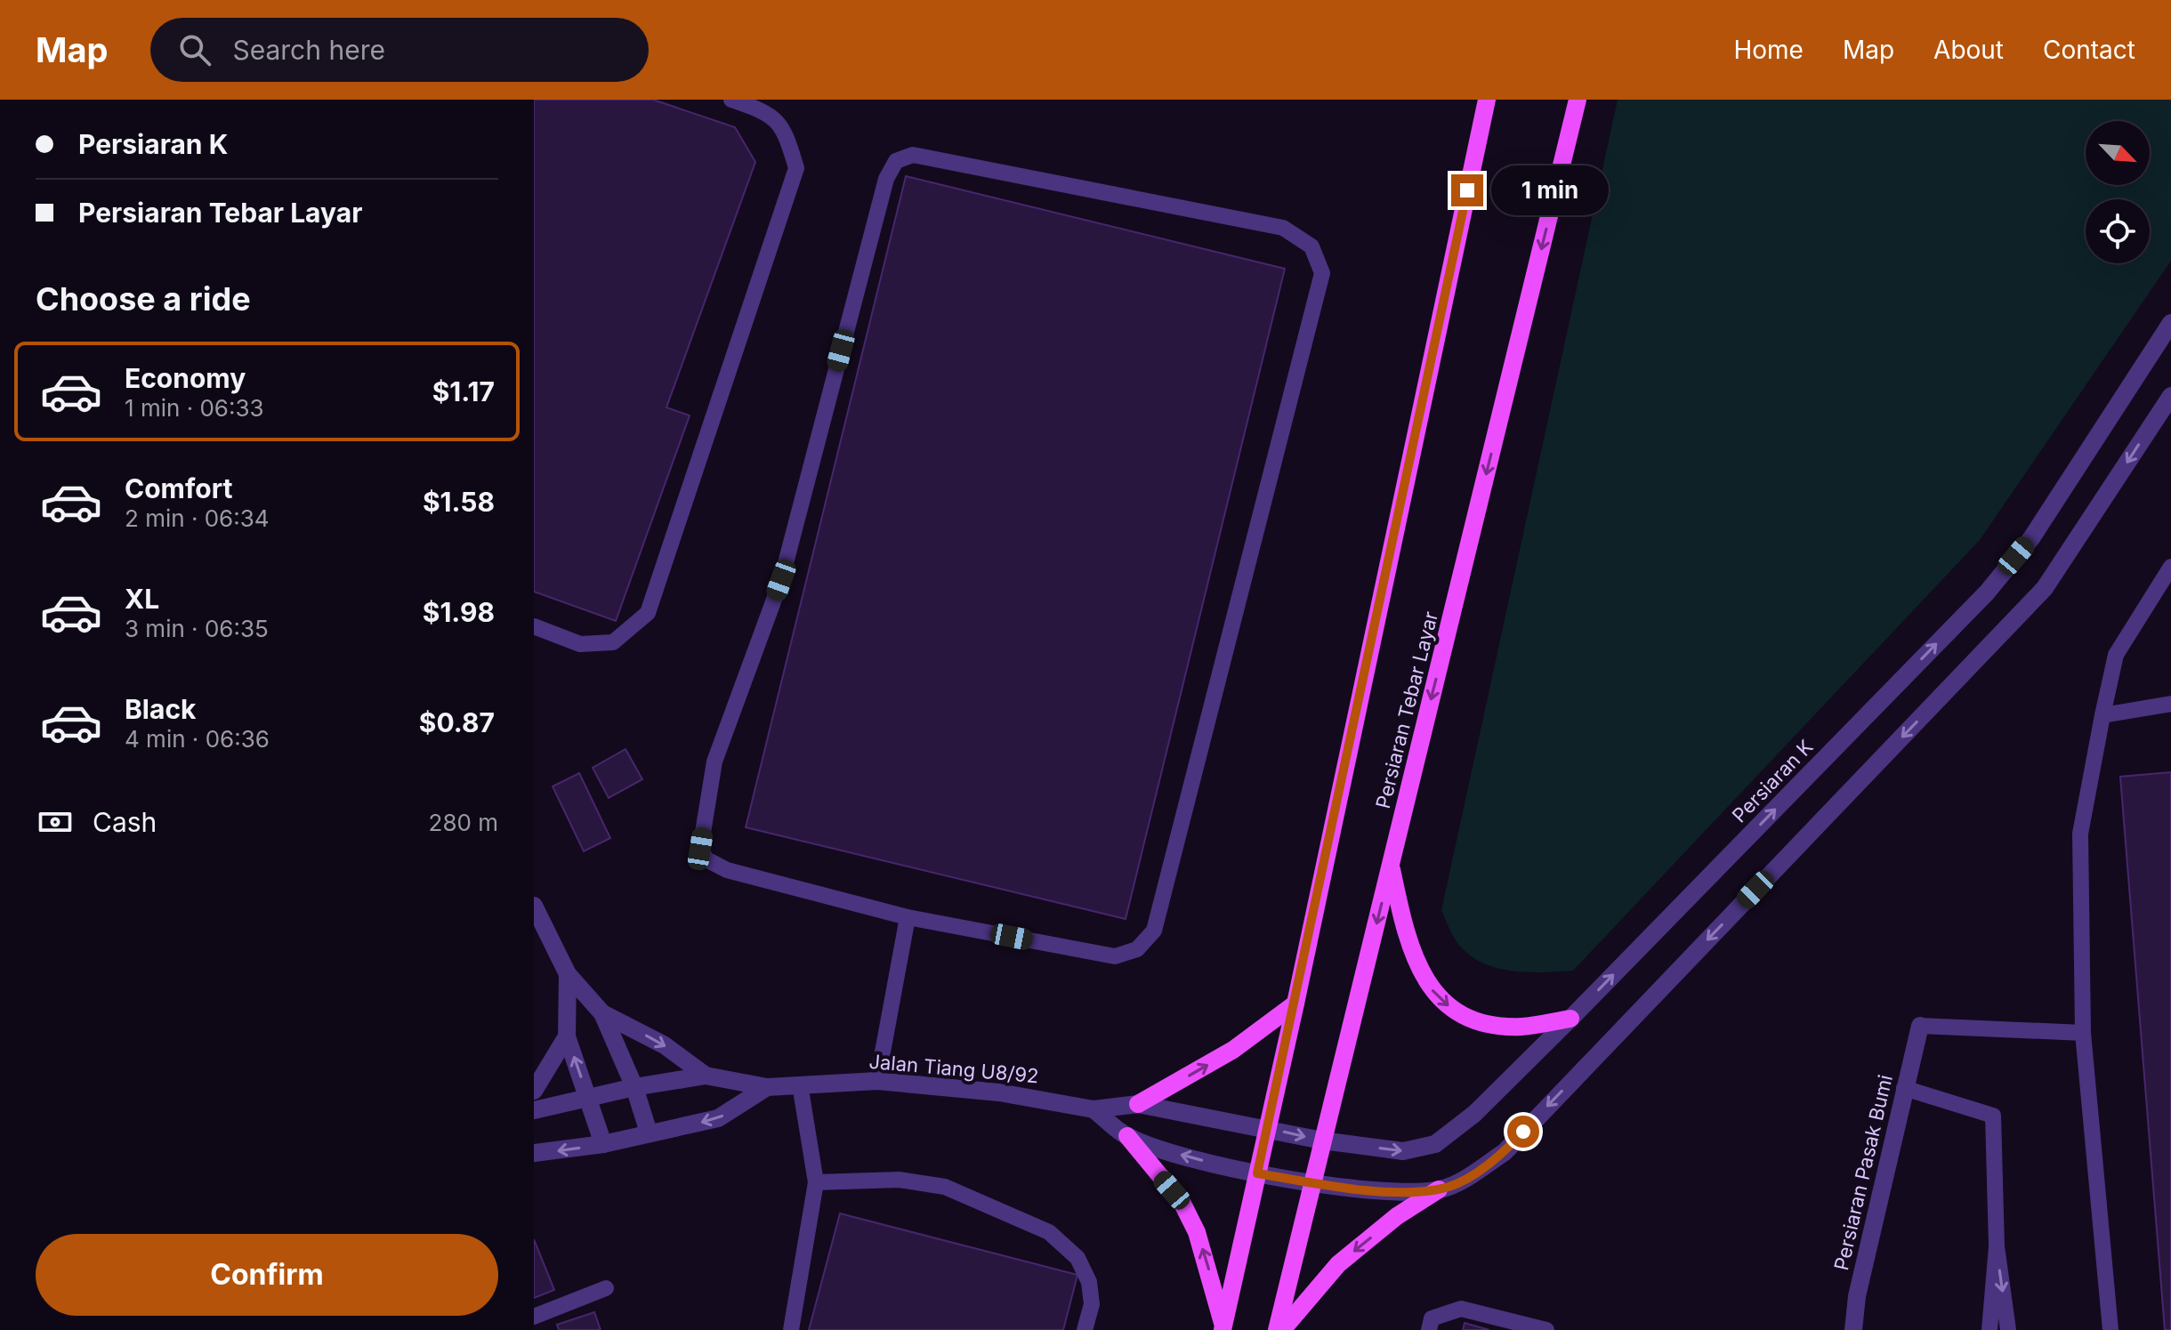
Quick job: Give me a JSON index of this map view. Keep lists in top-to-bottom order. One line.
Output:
{"streets":{"main road":["Persiaran Tebar Layar"],"street":["Persiaran K","Jalan Tiang U8/92","Persiaran Pasak Bumi"]},"crossings":[["Persiaran Tebar Layar","Persiaran K"],["Persiaran K","Jalan Tiang U8/92"]],"north":"bottom right","page":{"header":"Map","search":"Search here","nav":["Home","Map","About","Contact"],"banner":["Persiaran K","Persiaran Tebar Layar"],"bubble":"1 min","heading":"Choose a ride","list":[{"name":"Economy","note":"1 min · 06:33","value":"$1.17"},{"name":"Comfort","note":"2 min · 06:34","value":"$1.58"},{"name":"XL","note":"3 min · 06:35","value":"$1.98"},{"name":"Black","note":"4 min · 06:36","value":"$0.87"}],"pay":["Cash","280 m"],"buttons":"Confirm"}}
